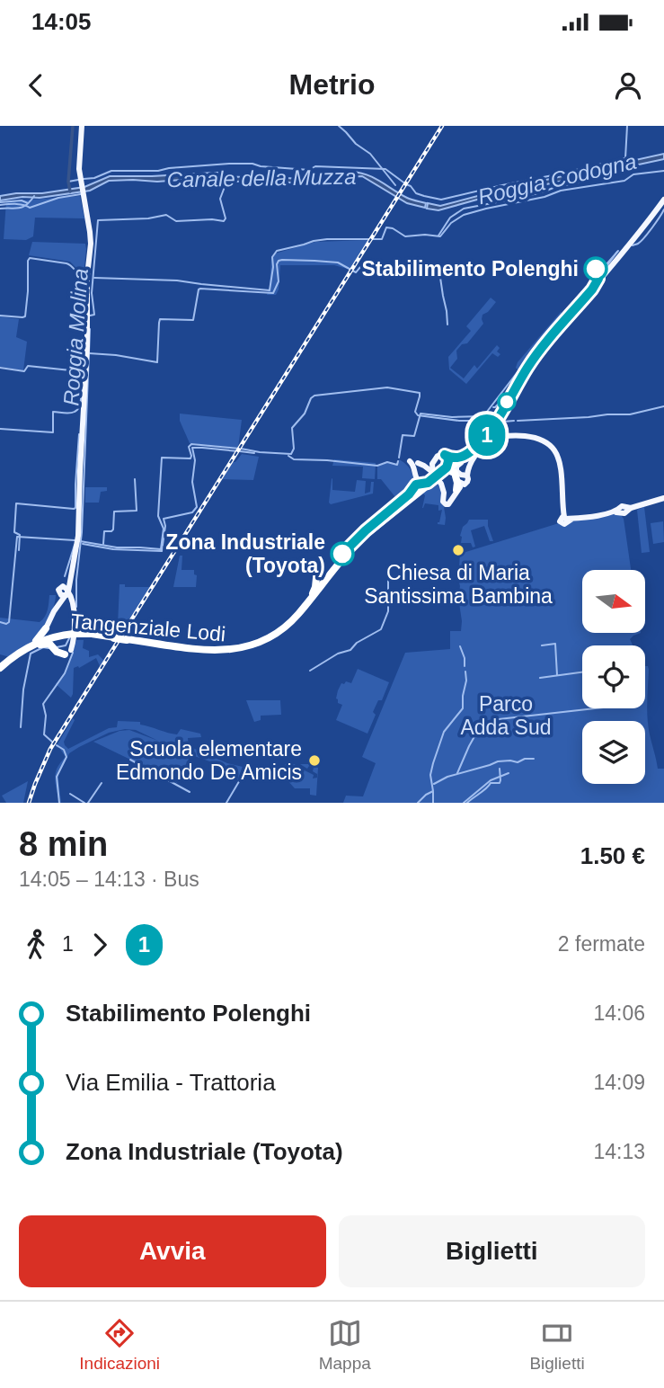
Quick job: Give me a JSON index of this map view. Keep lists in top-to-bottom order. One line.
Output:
{"streets":{"highway":["Tangenziale Lodi"]},"water":["Canale della Muzza","Roggia Codogna","Roggia Molina"],"parks":["Parco Adda Sud"],"places":["Stabilimento Polenghi","Chiesa di Maria Santissima Bambina","Zona Industriale (Toyota)","Scuola elementare Edmondo De Amicis"],"lines":["bus line 1"],"north":"right","page":{"status":"14:05","header":"Metrio","on_map":"1","heading":["8 min","14:05 – 14:13 · Bus","1.50 €"],"legs":["1","1","2 fermate"],"list":[{"name":"Stabilimento Polenghi","value":"14:06"},{"name":"Via Emilia - Trattoria","value":"14:09"},{"name":"Zona Industriale (Toyota)","value":"14:13"}],"buttons":["Avvia","Biglietti"],"tabs":["Indicazioni","Mappa","Biglietti"]}}
